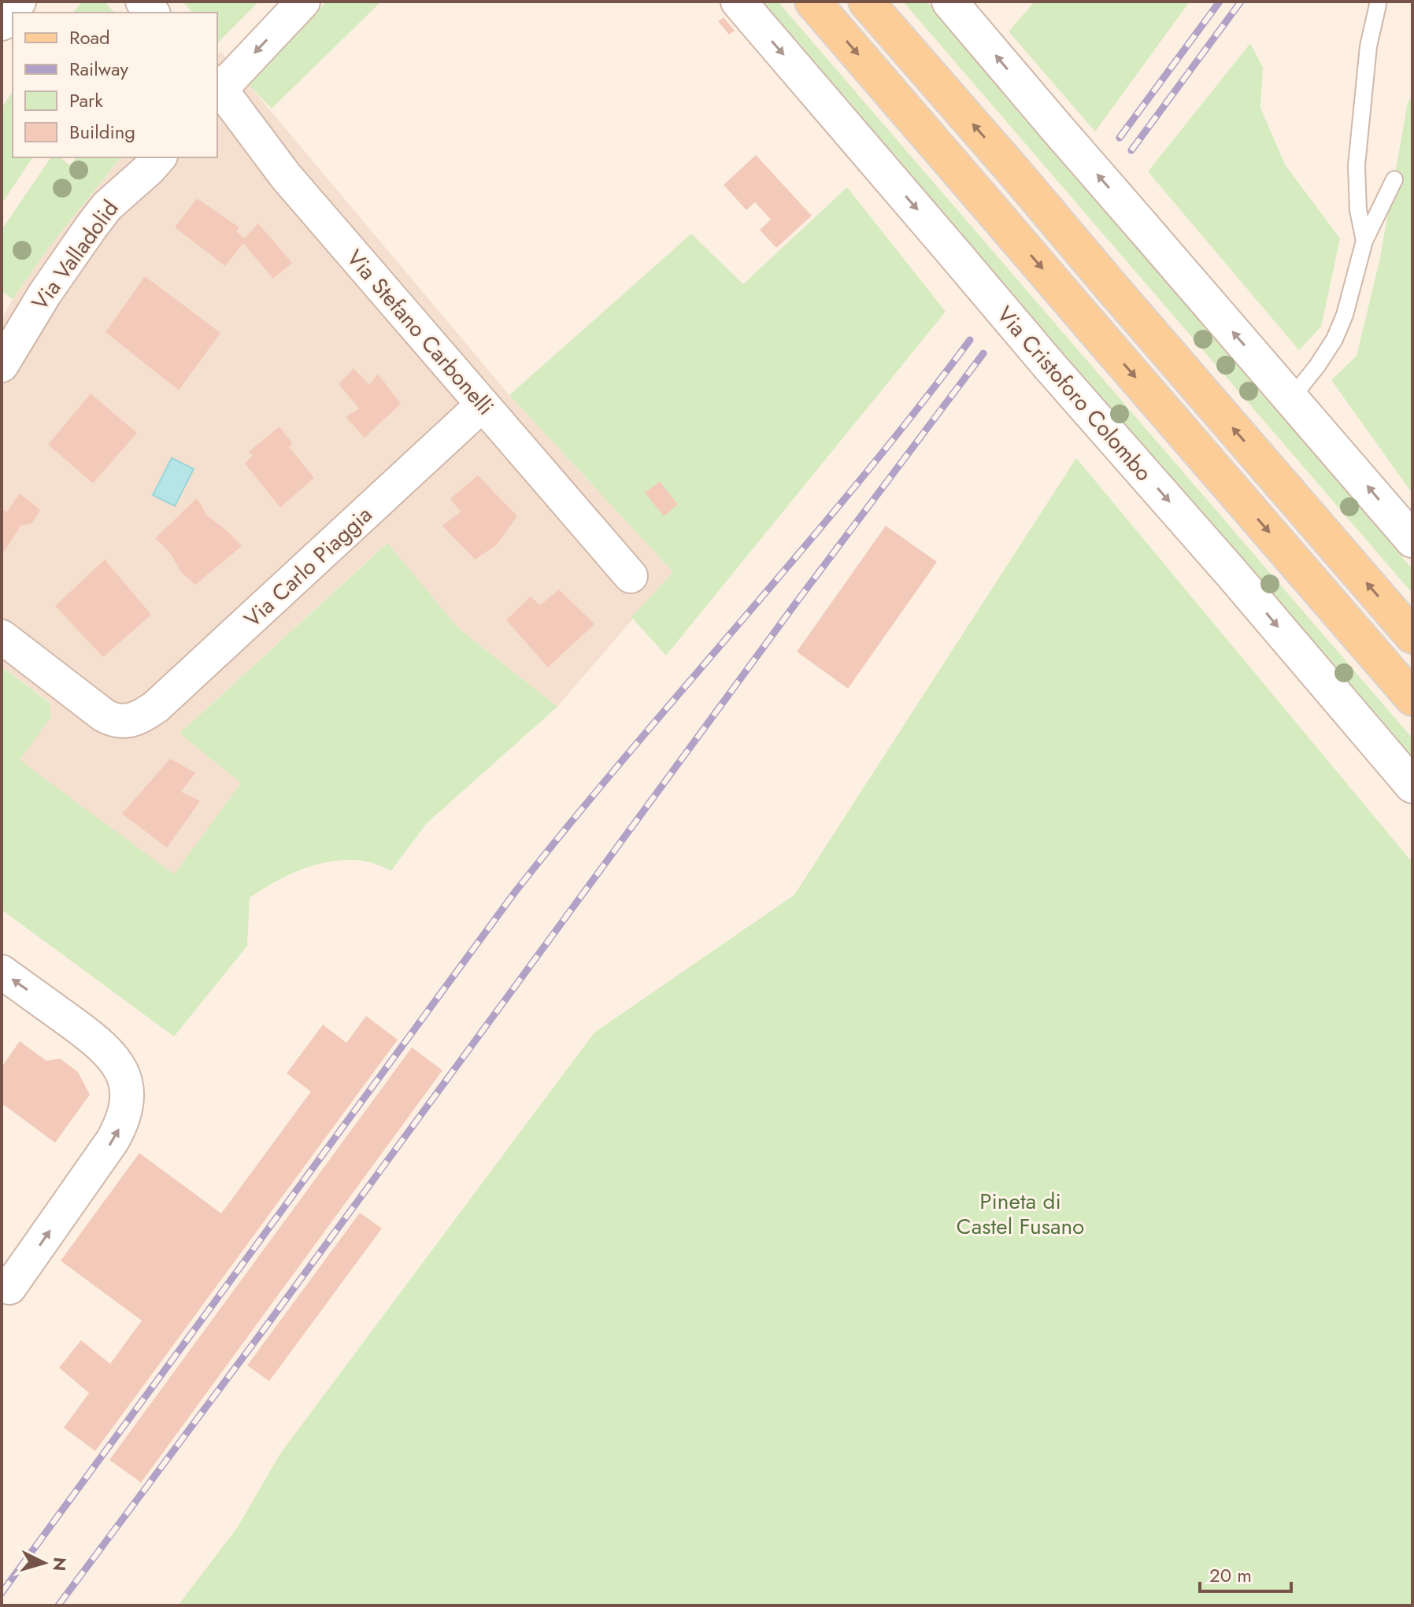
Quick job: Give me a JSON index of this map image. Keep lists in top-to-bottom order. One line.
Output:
{"streets":{"street":["Via Valladolid","Via Stefano Carbonelli","Via Cristoforo Colombo","Via Carlo Piaggia"]},"crossings":[["Via Stefano Carbonelli","Via Carlo Piaggia"]],"parks":["Pineta di Castel Fusano"],"legend":["Road","Railway","Park","Building"],"scale_bar":"20 m","north":"right"}
